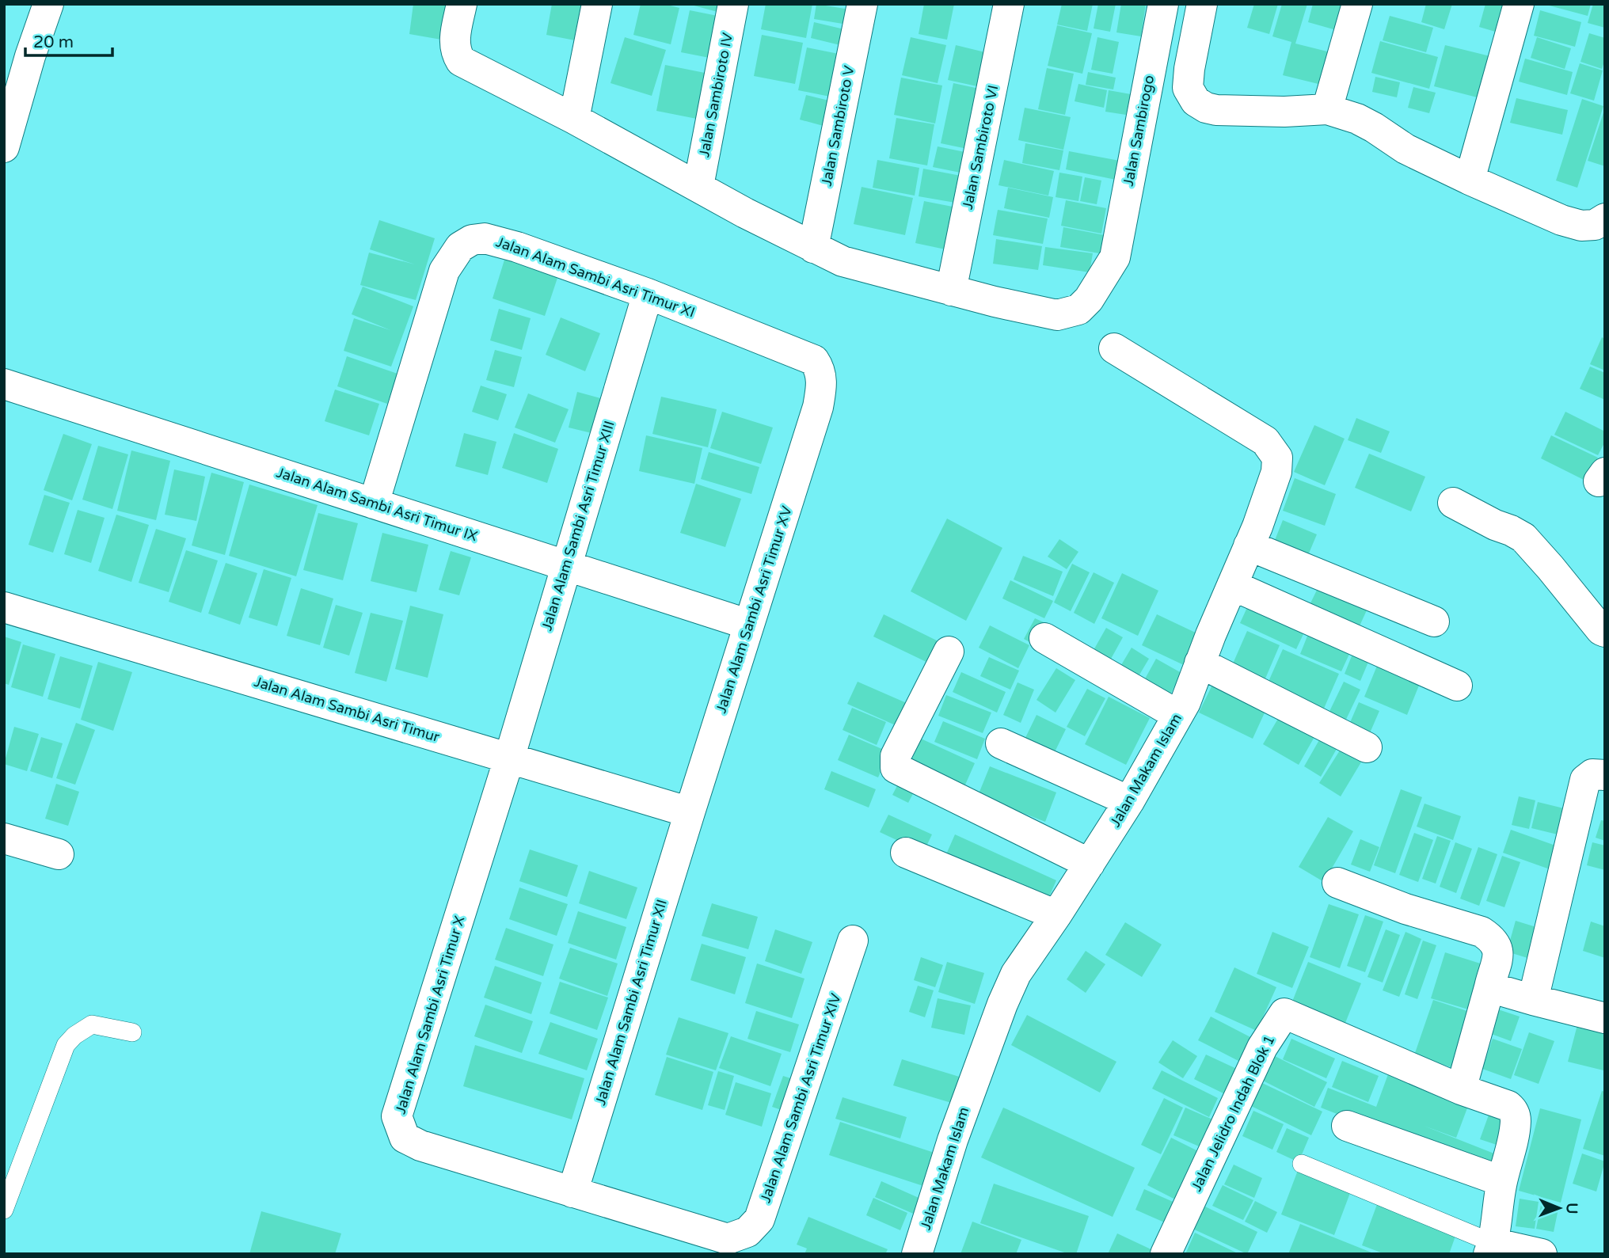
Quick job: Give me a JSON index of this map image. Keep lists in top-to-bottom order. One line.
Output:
{"streets":{"street":["Jalan Sambiroto IV","Jalan Sambiroto V","Jalan Sambirogo","Jalan Sambiroto VI","Jalan Alam Sambi Asri Timur XI","Jalan Alam Sambi Asri Timur IX","Jalan Alam Sambi Asri Timur XIII","Jalan Alam Sambi Asri Timur XV","Jalan Alam Sambi Asri Timur","Jalan Makam Islam","Jalan Alam Sambi Asri Timur XII","Jalan Alam Sambi Asri Timur X","Jalan Alam Sambi Asri Timur XIV","Jalan Jelidro Indah Blok 1"]},"crossings":[["Jalan Sambirogo","Jalan Sambiroto VI"],["Jalan Alam Sambi Asri Timur XI","Jalan Alam Sambi Asri Timur IX"],["Jalan Alam Sambi Asri Timur XI","Jalan Alam Sambi Asri Timur XIII"],["Jalan Alam Sambi Asri Timur XI","Jalan Alam Sambi Asri Timur XV"],["Jalan Alam Sambi Asri Timur IX","Jalan Alam Sambi Asri Timur XIII"],["Jalan Alam Sambi Asri Timur IX","Jalan Alam Sambi Asri Timur XV"],["Jalan Alam Sambi Asri Timur XIII","Jalan Alam Sambi Asri Timur"],["Jalan Alam Sambi Asri Timur XIII","Jalan Alam Sambi Asri Timur X"],["Jalan Alam Sambi Asri Timur XV","Jalan Alam Sambi Asri Timur"],["Jalan Alam Sambi Asri Timur XV","Jalan Alam Sambi Asri Timur XII"],["Jalan Alam Sambi Asri Timur","Jalan Alam Sambi Asri Timur XII"],["Jalan Alam Sambi Asri Timur","Jalan Alam Sambi Asri Timur X"],["Jalan Alam Sambi Asri Timur XII","Jalan Alam Sambi Asri Timur X"],["Jalan Alam Sambi Asri Timur X","Jalan Alam Sambi Asri Timur XIV"]],"scale_bar":"20 m","north":"right"}
